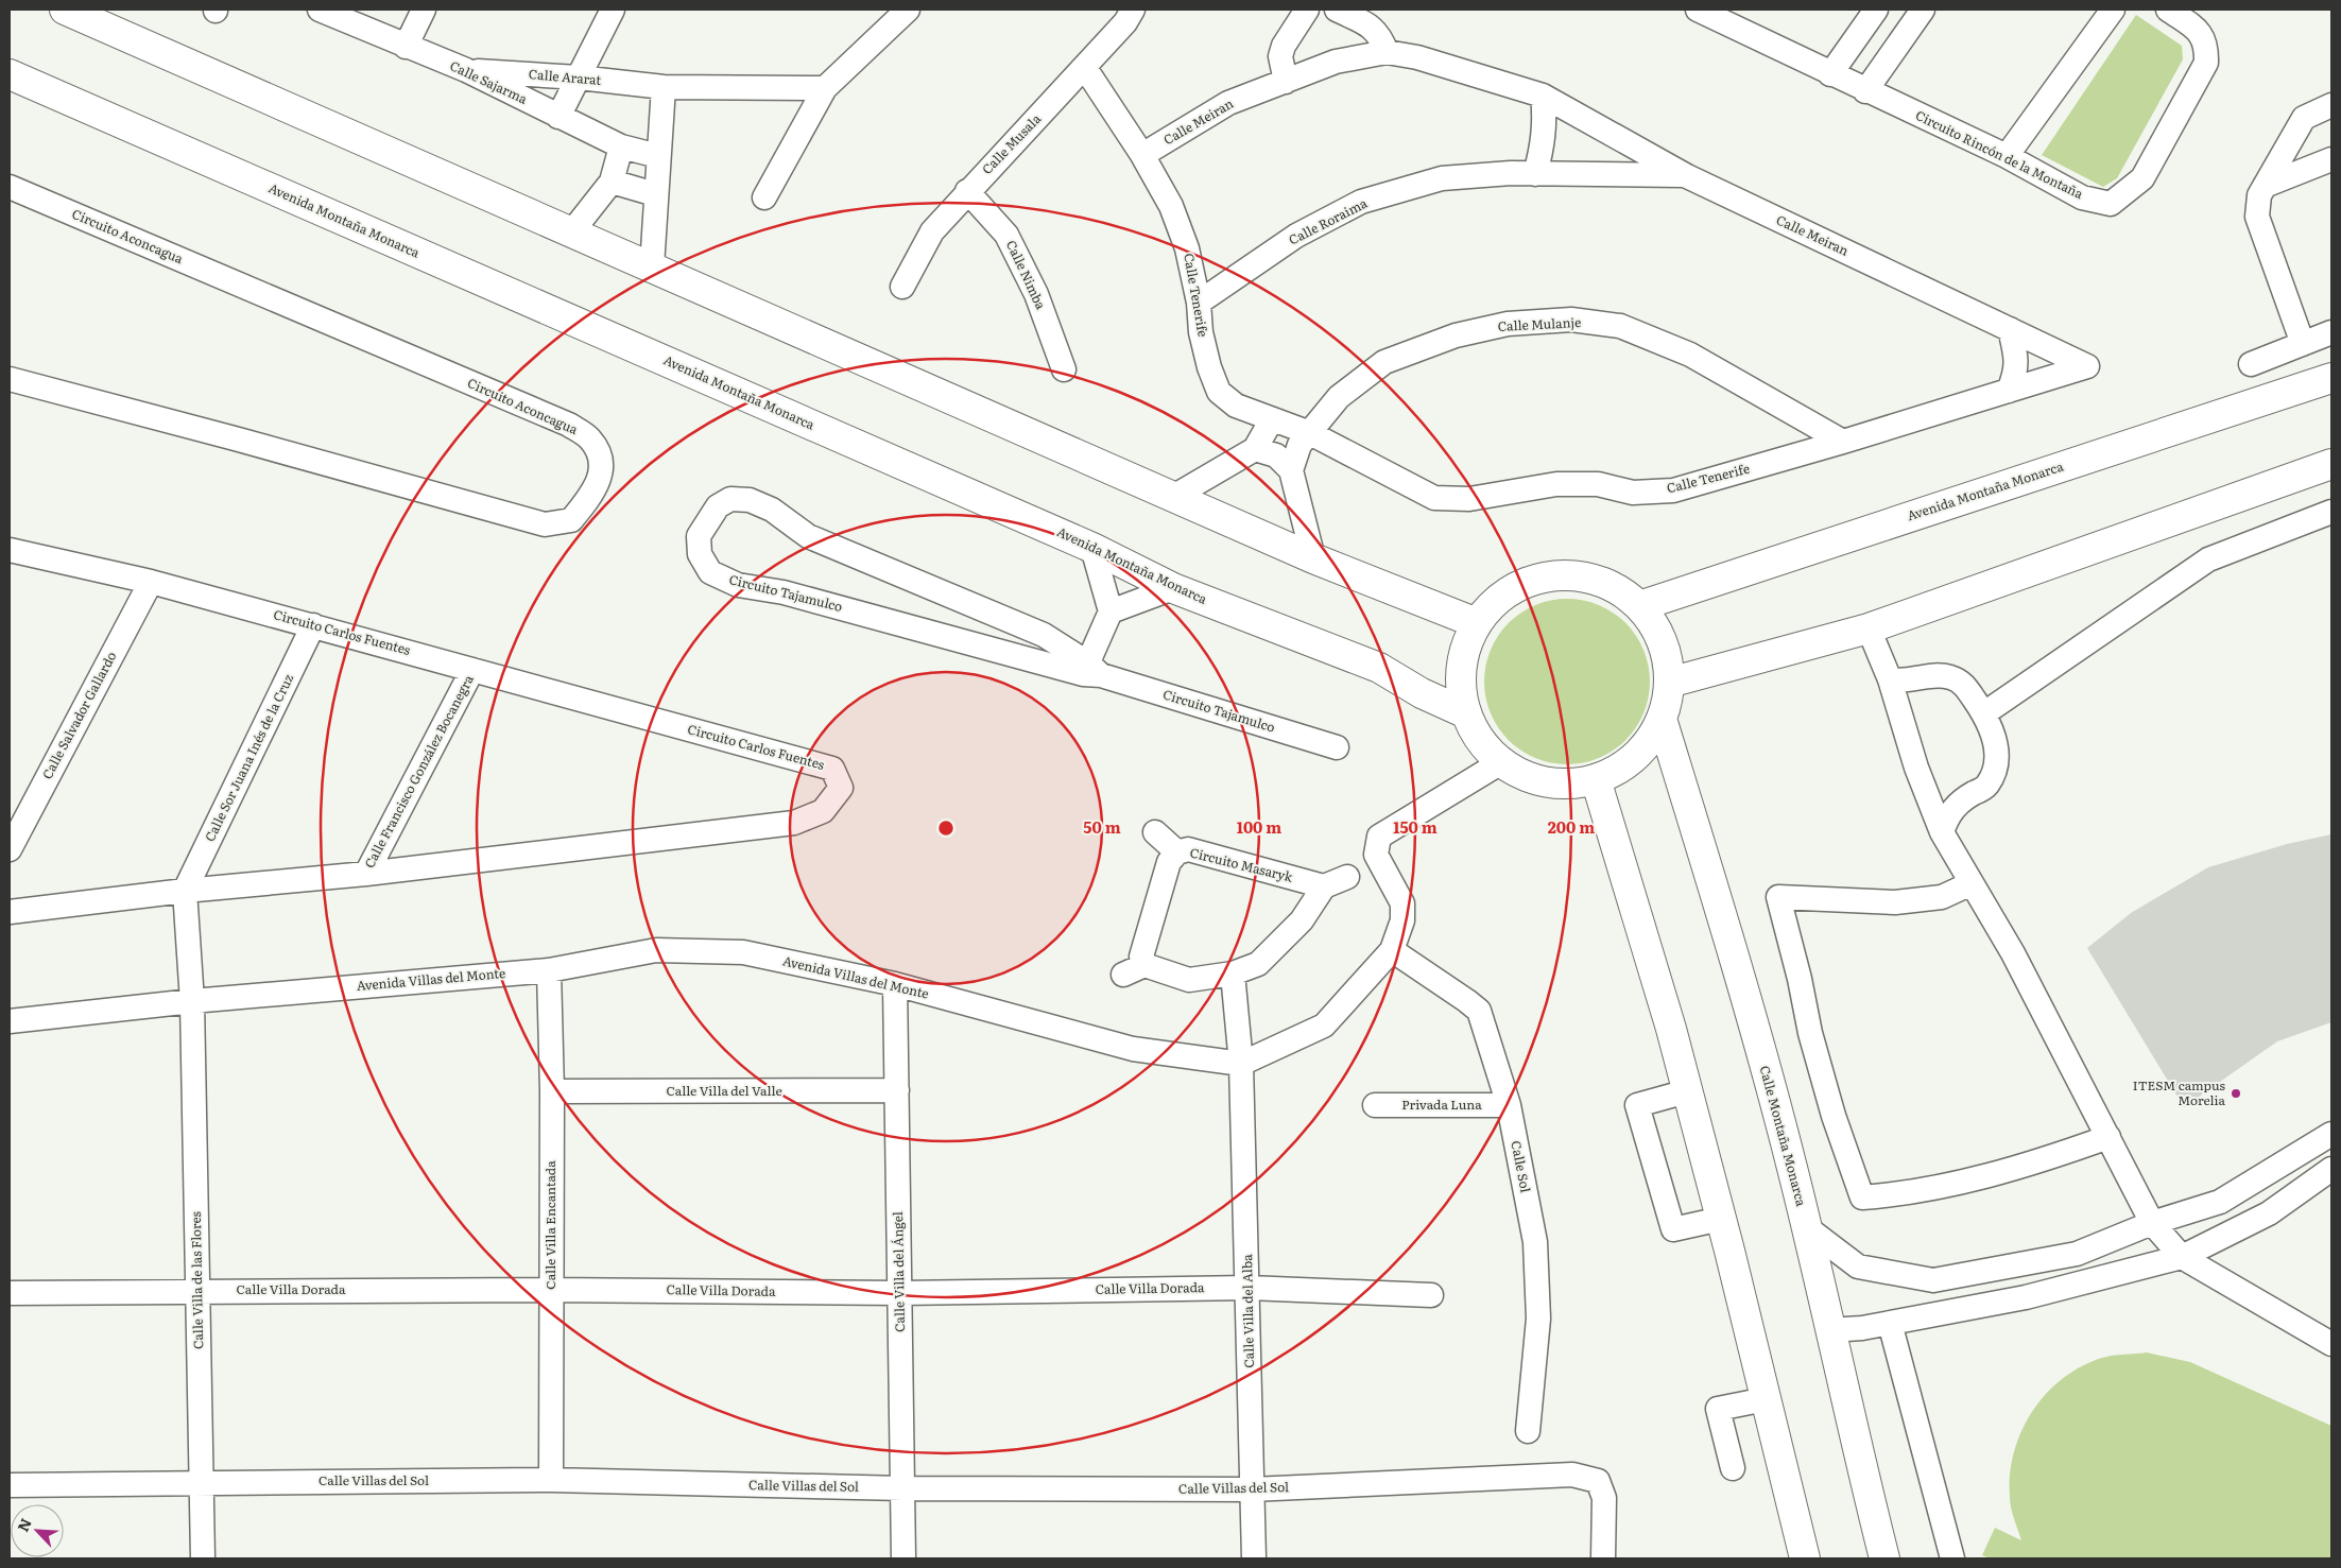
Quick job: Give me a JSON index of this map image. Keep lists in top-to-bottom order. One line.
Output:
{"streets":{"main road":["Avenida Montaña Monarca","Calle Montaña Monarca"],"street":["Calle Ararat","Calle Sajarma","Calle Meiran","Calle Musala","Circuito Rincón de la Montaña","Calle Roraima","Circuito Aconcagua","Calle Nimba","Calle Tenerife","Calle Mulanje","Circuito Tajamulco","Circuito Carlos Fuentes","Calle Salvador Gallardo","Calle Sor Juana Inés de la Cruz","Calle Francisco González Bocanegra","Circuito Masaryk","Avenida Villas del Monte","Calle Villa del Valle","Privada Luna","Calle Sol","Calle Villa Encantada","Calle Villa del Ángel","Calle Villa de las Flores","Calle Villa Dorada","Calle Villa del Alba","Calle Villas del Sol"]},"crossings":[["Calle Ararat","Calle Sajarma"],["Calle Meiran","Calle Roraima"],["Calle Meiran","Calle Tenerife"],["Calle Musala","Calle Nimba"],["Calle Musala","Calle Tenerife"],["Calle Roraima","Calle Tenerife"],["Calle Tenerife","Calle Mulanje"],["Circuito Carlos Fuentes","Calle Salvador Gallardo"],["Circuito Carlos Fuentes","Calle Sor Juana Inés de la Cruz"],["Circuito Carlos Fuentes","Calle Francisco González Bocanegra"],["Avenida Villas del Monte","Calle Villa Encantada"],["Avenida Villas del Monte","Calle Villa del Ángel"],["Avenida Villas del Monte","Calle Villa de las Flores"],["Avenida Villas del Monte","Calle Villa del Alba"],["Calle Villa del Valle","Calle Villa Encantada"],["Calle Villa del Valle","Calle Villa del Ángel"],["Privada Luna","Calle Sol"],["Calle Villa Encantada","Calle Villa Dorada"],["Calle Villa Encantada","Calle Villas del Sol"],["Calle Villa del Ángel","Calle Villa Dorada"],["Calle Villa del Ángel","Calle Villas del Sol"],["Calle Villa de las Flores","Calle Villa Dorada"],["Calle Villa de las Flores","Calle Villas del Sol"],["Calle Villa Dorada","Calle Villa del Alba"],["Calle Villa del Alba","Calle Villas del Sol"]],"places":["ITESM campus Morelia"],"north":"top left","rings":["50 m","100 m","150 m","200 m"]}
